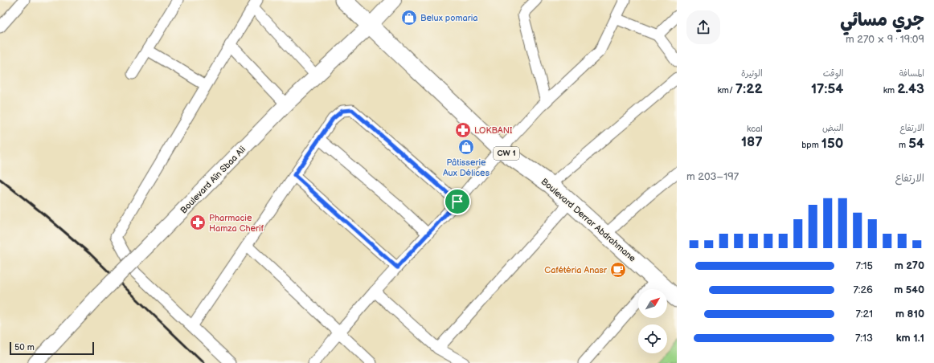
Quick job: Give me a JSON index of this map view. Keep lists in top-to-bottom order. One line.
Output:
{"streets":{"main road":["CW 1","Boulevard Aïn Sbaa Ali","Boulevard Derrar Abdrahmane"]},"crossings":[["Boulevard Aïn Sbaa Ali","Boulevard Derrar Abdrahmane"]],"places":{"shop":["Belux pomaria","Pâtisserie Aux Délices"],"pharmacy":["LOKBANI","Pharmacie Hamza Cherif"],"cafe":["Cafétéria Anasr"]},"scale_bar":"50 m","north":"top right","page":{"heading":["جري مسائي","19:09 · 9 × 270 m"],"stats":[["المسافة","2.43 km"],["الوقت","17:54"],["الوتيرة","7:22 /km"],["الارتفاع","54 m"],["النبض","150 bpm"],["kcal","187"]],"chart":["الارتفاع","197–203 m"],"list":[{"name":"270 m","note":"7:15"},{"name":"540 m","note":"7:26"},{"name":"810 m","note":"7:21"},{"name":"1.1 km","note":"7:13"}],"scale":"50 m"}}
